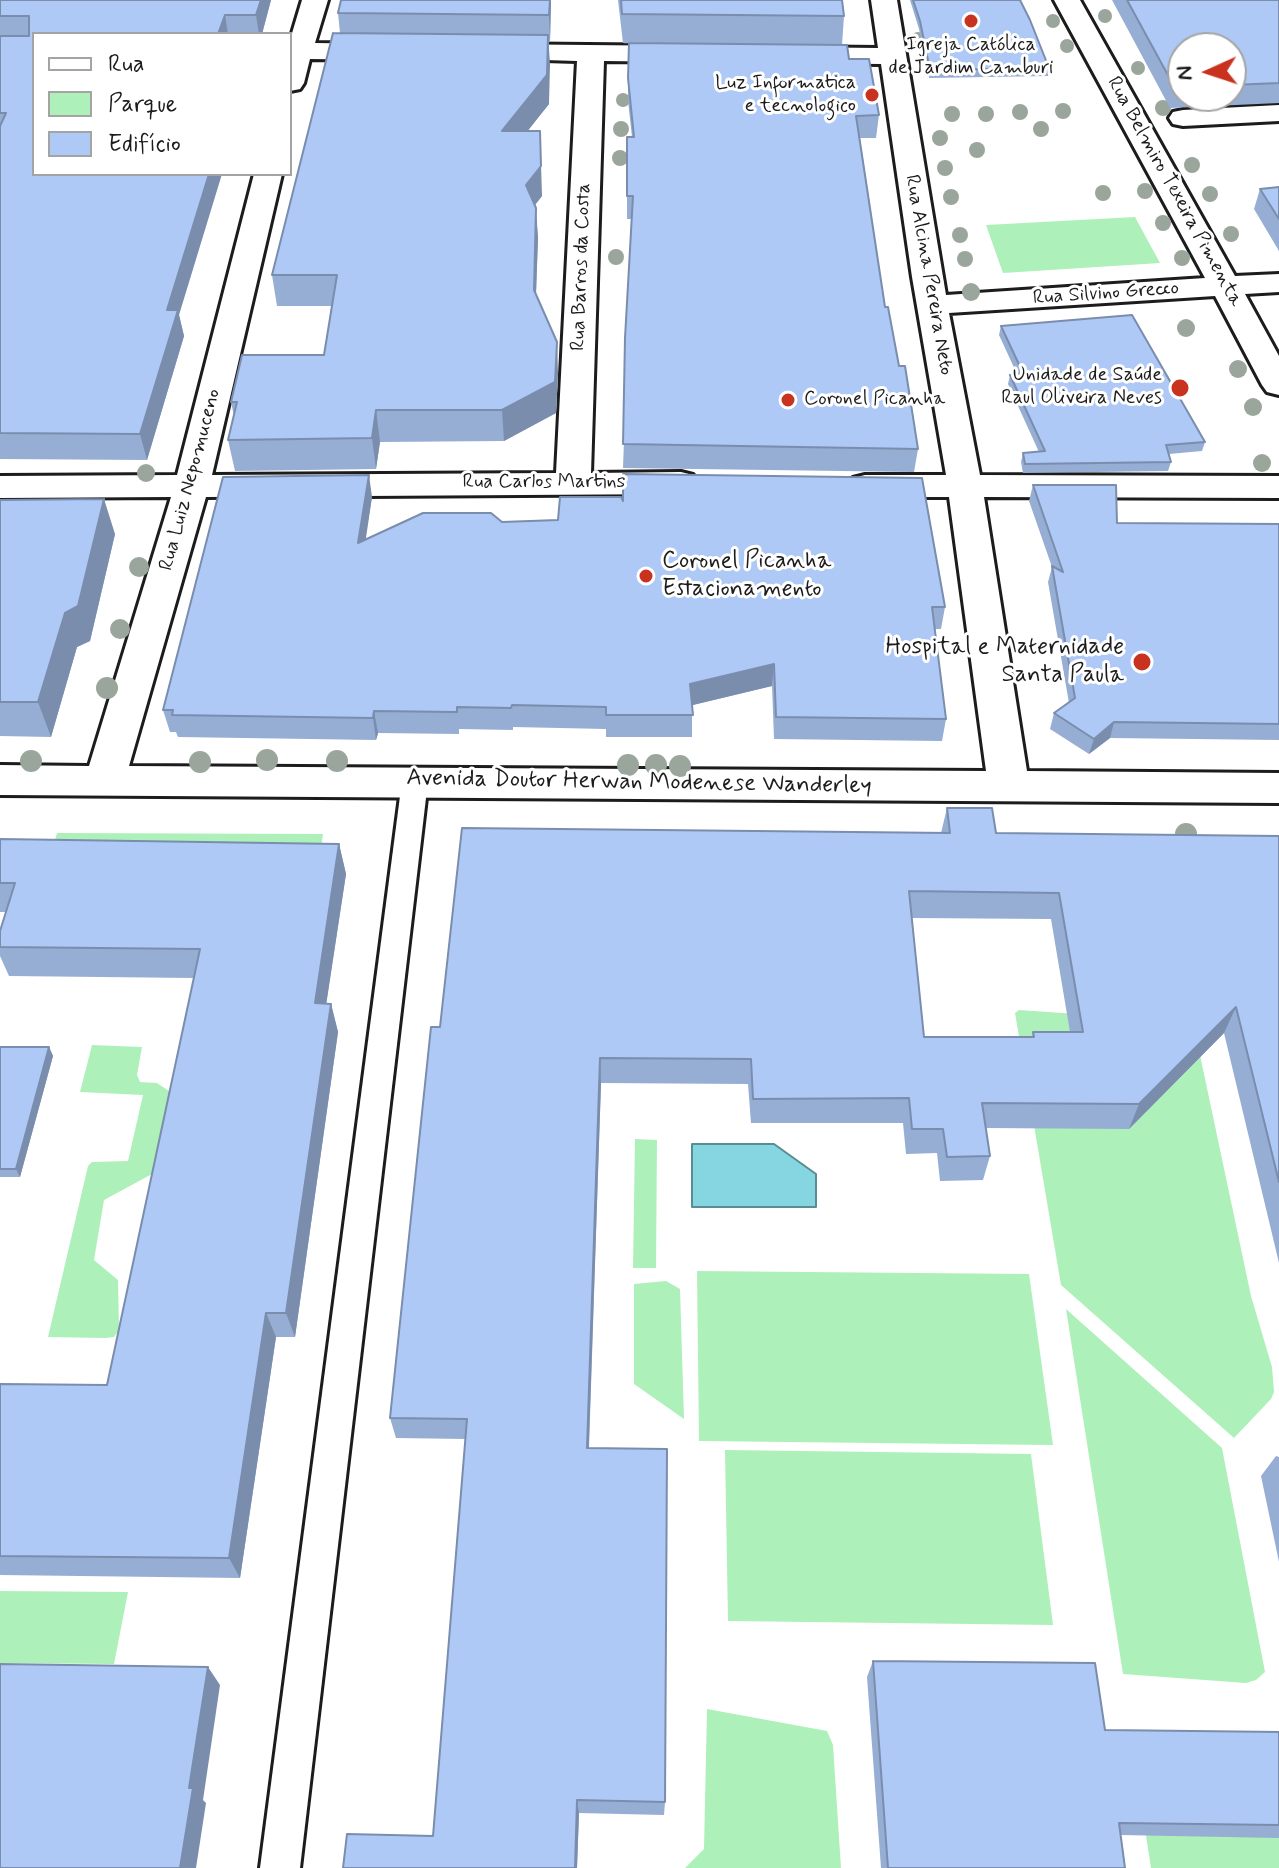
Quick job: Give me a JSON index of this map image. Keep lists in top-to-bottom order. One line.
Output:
{"streets":{"street":["Rua Belmiro Texeira Pimenta","Rua Barros da Costa","Rua Alcina Pereira Neto","Rua Silvino Grecco","Rua Luiz Nepomuceno","Rua Carlos Martins","Avenida Doutor Herwan Modenese Wanderley"]},"crossings":[["Rua Belmiro Texeira Pimenta","Rua Silvino Grecco"],["Rua Barros da Costa","Rua Carlos Martins"],["Rua Alcina Pereira Neto","Rua Silvino Grecco"],["Rua Alcina Pereira Neto","Avenida Doutor Herwan Modenese Wanderley"],["Rua Luiz Nepomuceno","Rua Carlos Martins"],["Rua Luiz Nepomuceno","Avenida Doutor Herwan Modenese Wanderley"]],"places":["Igreja Católica de Jardim Camburi","Luz Informatica e tecnologico","Unidade de Saúde Raul Oliveira Neves","Coronel Picanha","Coronel Picanha Estacionamento","Hospital e Maternidade Santa Paula"],"legend":["Rua","Parque","Edifício"],"north":"left"}
